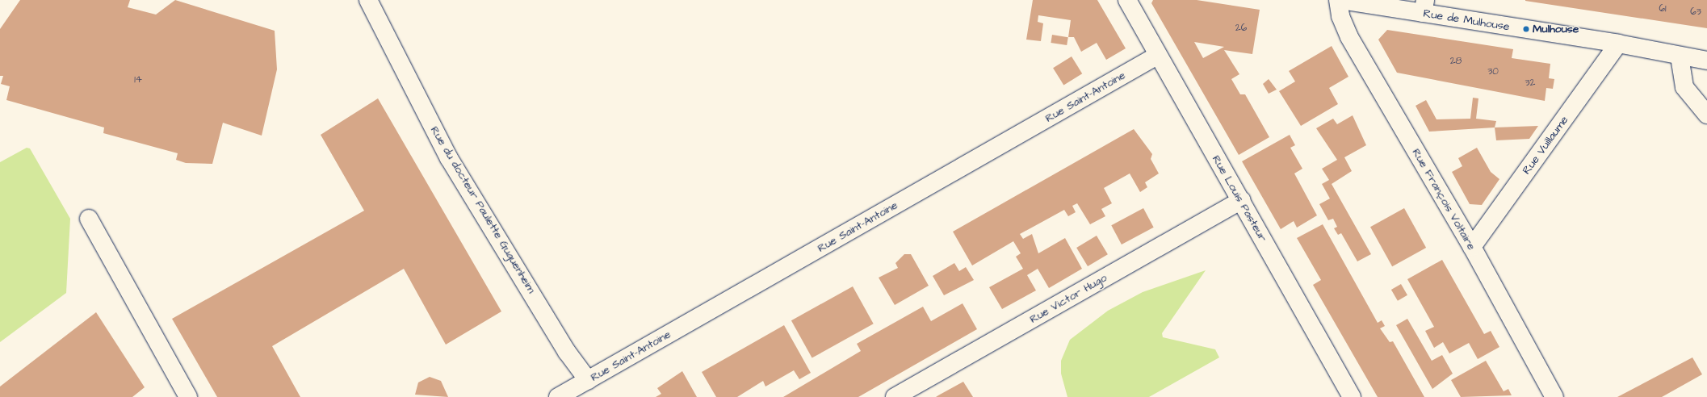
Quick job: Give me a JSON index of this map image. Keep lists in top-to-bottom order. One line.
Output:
{"streets":{"street":["Rue de Mulhouse","Rue Saint-Antoine","Rue Vuillaume","Rue Louis Pasteur","Rue François Voltaire","Rue du docteur Paulette Guguenheim","Rue Victor Hugo"]},"crossings":[["Rue de Mulhouse","Rue Vuillaume"],["Rue Saint-Antoine","Rue Louis Pasteur"],["Rue Saint-Antoine","Rue du docteur Paulette Guguenheim"],["Rue Vuillaume","Rue François Voltaire"],["Rue Louis Pasteur","Rue Victor Hugo"]],"places":["Mulhouse"],"house_numbers":["61","63","26","28","30","14","32"]}
